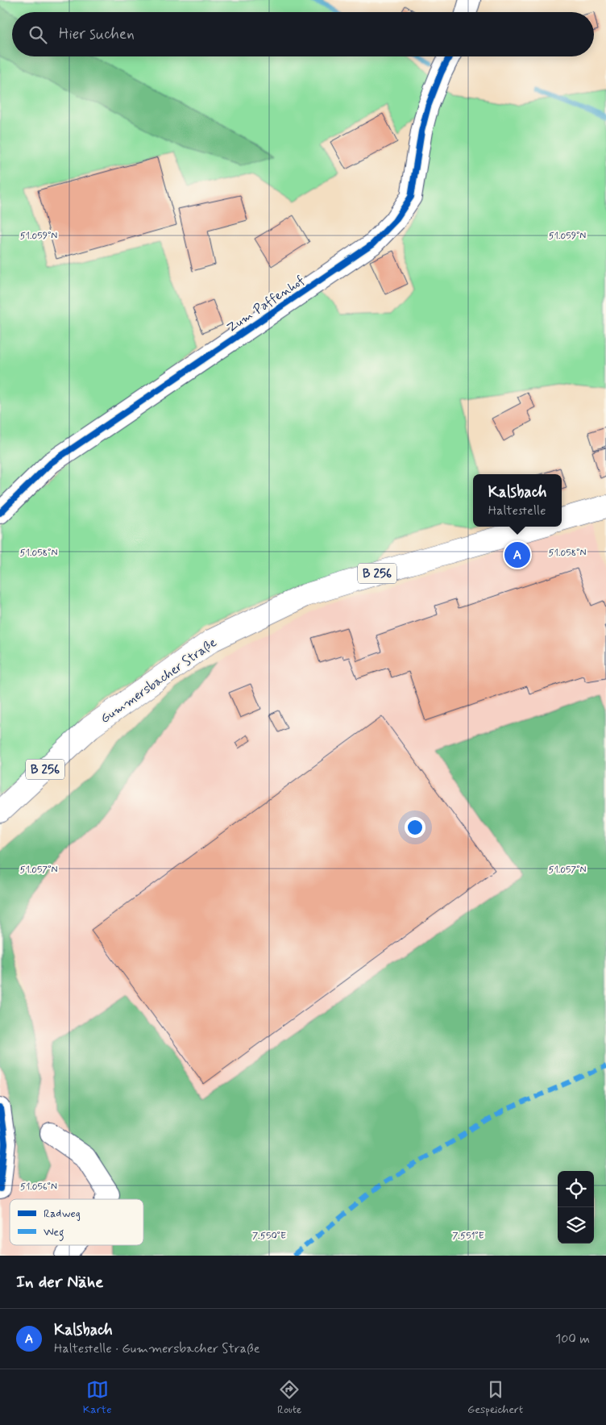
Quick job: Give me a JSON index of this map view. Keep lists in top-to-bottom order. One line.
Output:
{"streets":{"main road":["B 256","Gummersbacher Straße"],"street":["Zum Paffenhof"]},"legend":["Radweg","Weg"],"page":{"search":"Hier suchen","popup":["Kalsbach","Haltestelle"],"pins":"A","heading":"In der Nähe","list":[{"mark":"A","name":"Kalsbach","note":"Haltestelle · Gummersbacher Straße","value":"100 m"}],"nav":["Karte","Route","Gespeichert"]},"coordinates":["51.059°N","51.058°N","51.057°N","51.056°N","7.550°E","7.551°E"]}
